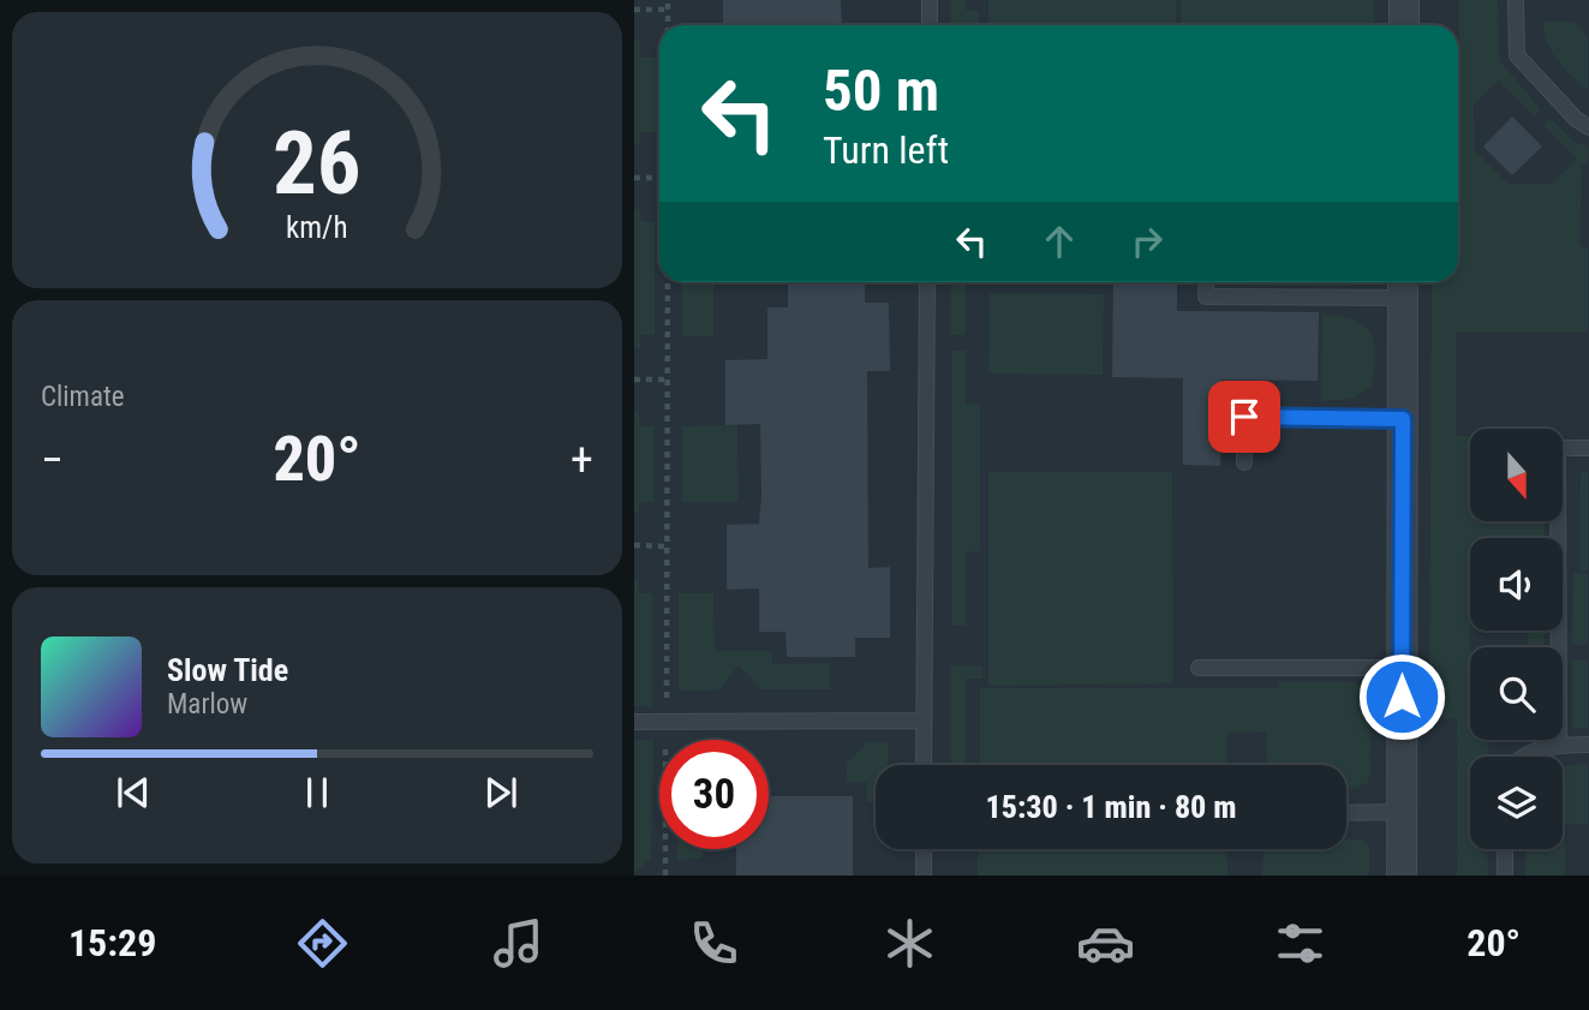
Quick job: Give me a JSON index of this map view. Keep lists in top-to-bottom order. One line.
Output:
{"north":"bottom","page":{"turn":["50 m","Turn left"],"tile":"Climate","heat":["−","20°","+"],"song":["Slow Tide","Marlow"],"limit":"30","trip":"15:30 · 1 min · 80 m","tabs":["15:29","20°"],"gauge":["26","km/h"]}}
